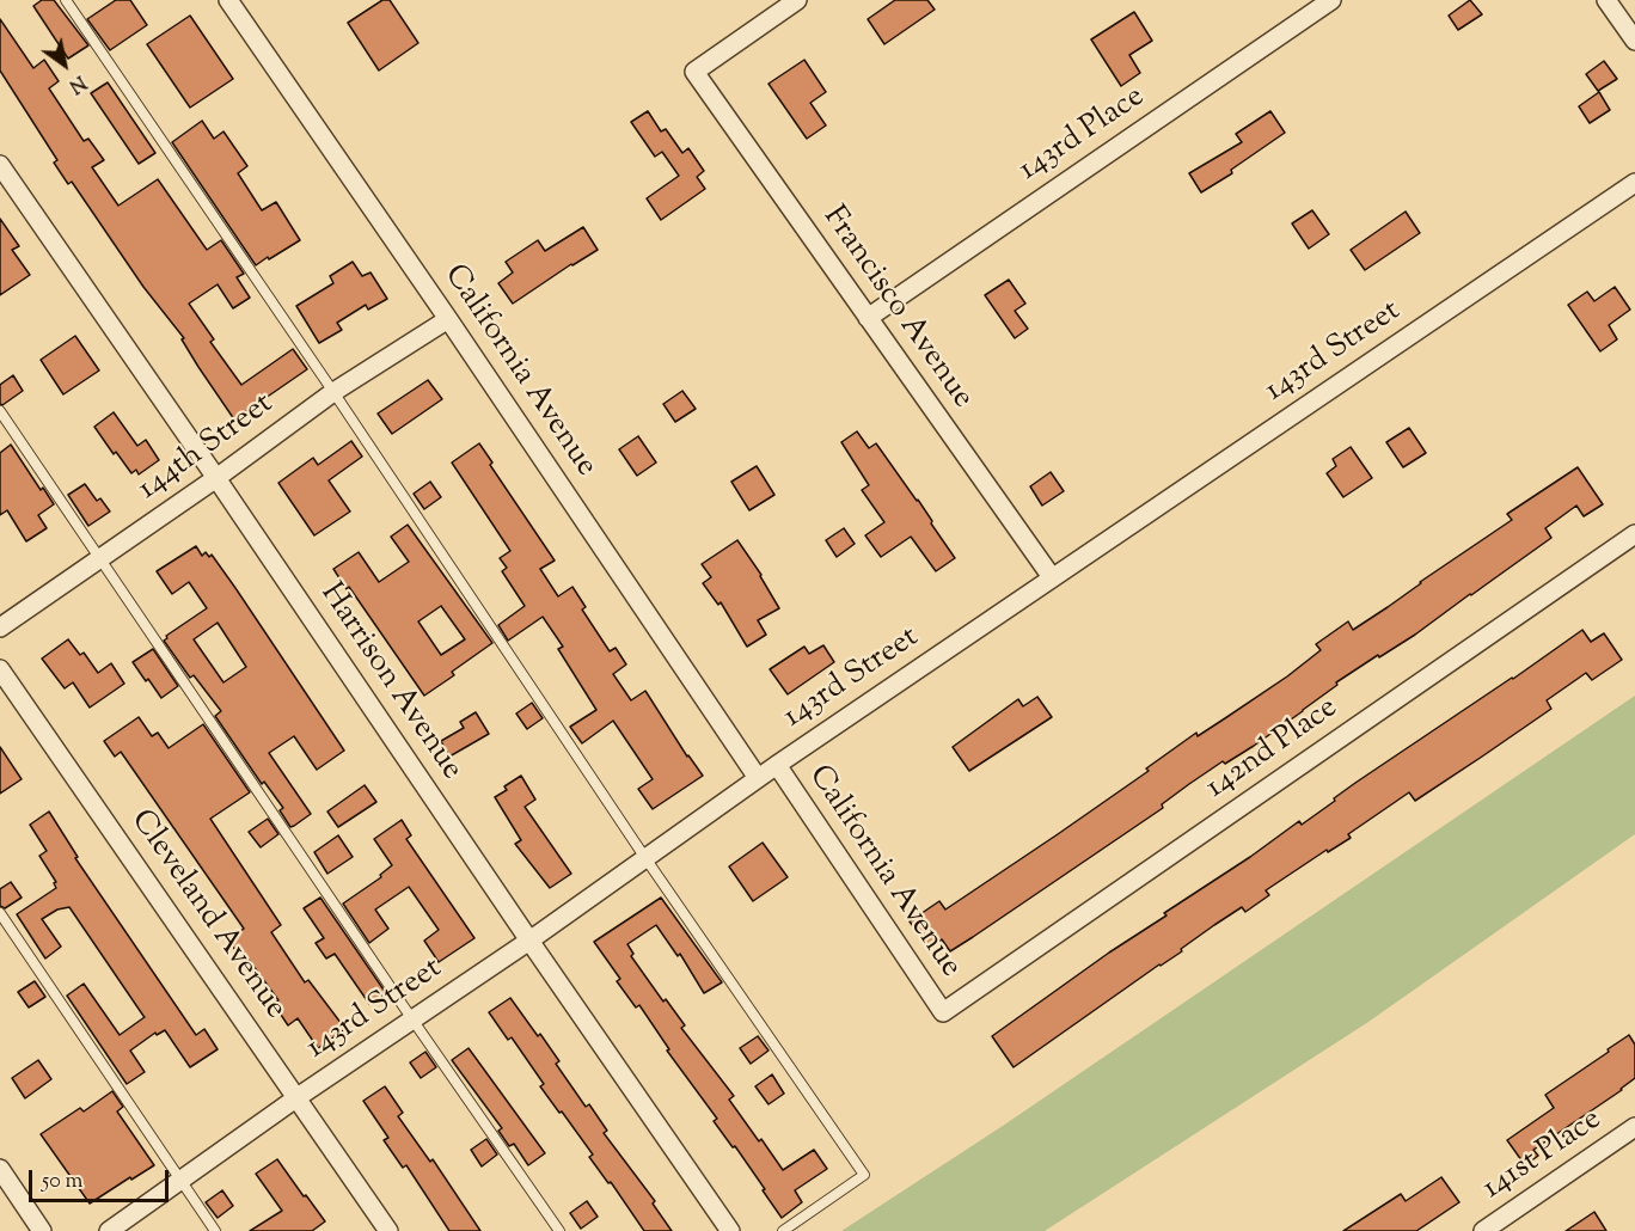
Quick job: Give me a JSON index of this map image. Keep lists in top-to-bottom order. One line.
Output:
{"streets":{"street":["143rd Place","Francisco Avenue","143rd Street","California Avenue","144th Street","Harrison Avenue","142nd Place","Cleveland Avenue","141st Place"]},"crossings":[["143rd Place","Francisco Avenue"],["Francisco Avenue","143rd Street"],["143rd Street","California Avenue"],["143rd Street","Harrison Avenue"],["143rd Street","Cleveland Avenue"],["California Avenue","144th Street"],["California Avenue","142nd Place"],["144th Street","Harrison Avenue"]],"scale_bar":"50 m","north":"bottom right"}
